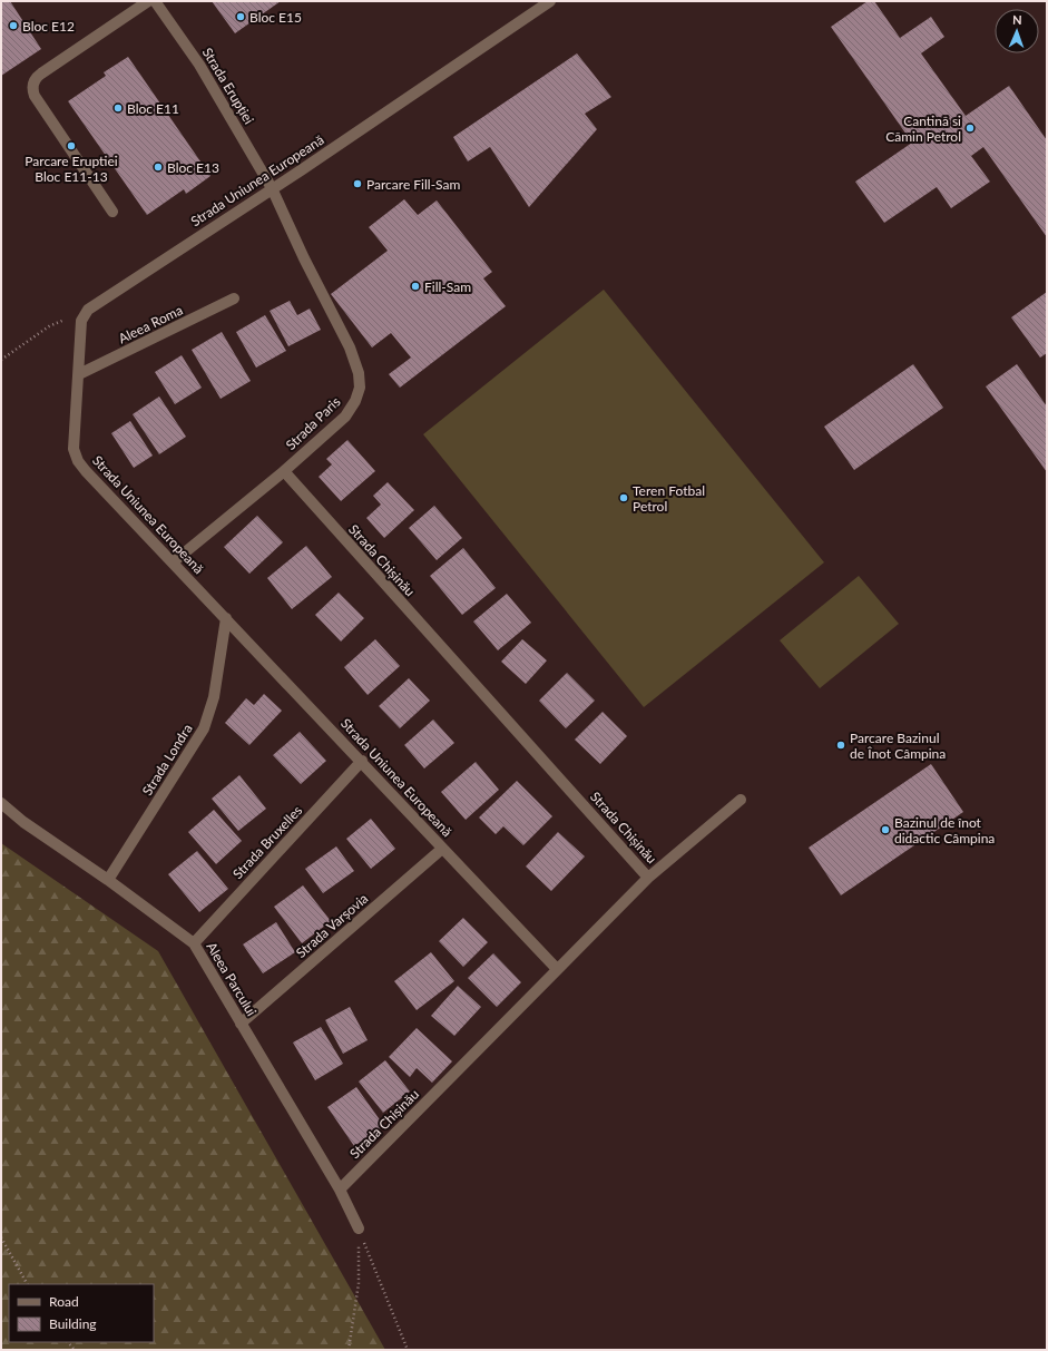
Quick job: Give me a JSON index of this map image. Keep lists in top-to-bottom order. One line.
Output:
{"streets":{"street":["Strada Erupției","Strada Uniunea Europeană","Aleea Roma","Strada Paris","Strada Chișinău","Strada Londra","Strada Bruxelles","Strada Varșovia","Aleea Parcului"]},"crossings":[["Strada Erupției","Strada Uniunea Europeană"],["Strada Erupției","Strada Paris"],["Strada Uniunea Europeană","Aleea Roma"],["Strada Uniunea Europeană","Strada Paris"],["Strada Uniunea Europeană","Strada Chișinău"],["Strada Uniunea Europeană","Strada Londra"],["Strada Uniunea Europeană","Strada Bruxelles"],["Strada Uniunea Europeană","Strada Varșovia"],["Strada Paris","Strada Chișinău"],["Strada Chișinău","Aleea Parcului"],["Strada Londra","Aleea Parcului"],["Strada Bruxelles","Aleea Parcului"],["Strada Varșovia","Aleea Parcului"]],"places":["Bloc E15","Bloc E12","Bloc E11","Cantină si Cămin Petrol","Parcare Eruptiei Bloc E11-13","Bloc E13","Parcare Fill-Sam","Fill-Sam","Teren Fotbal Petrol","Parcare Bazinul de Înot Câmpina","Bazinul de înot didactic Câmpina"],"legend":["Road","Building"],"north":"top"}
